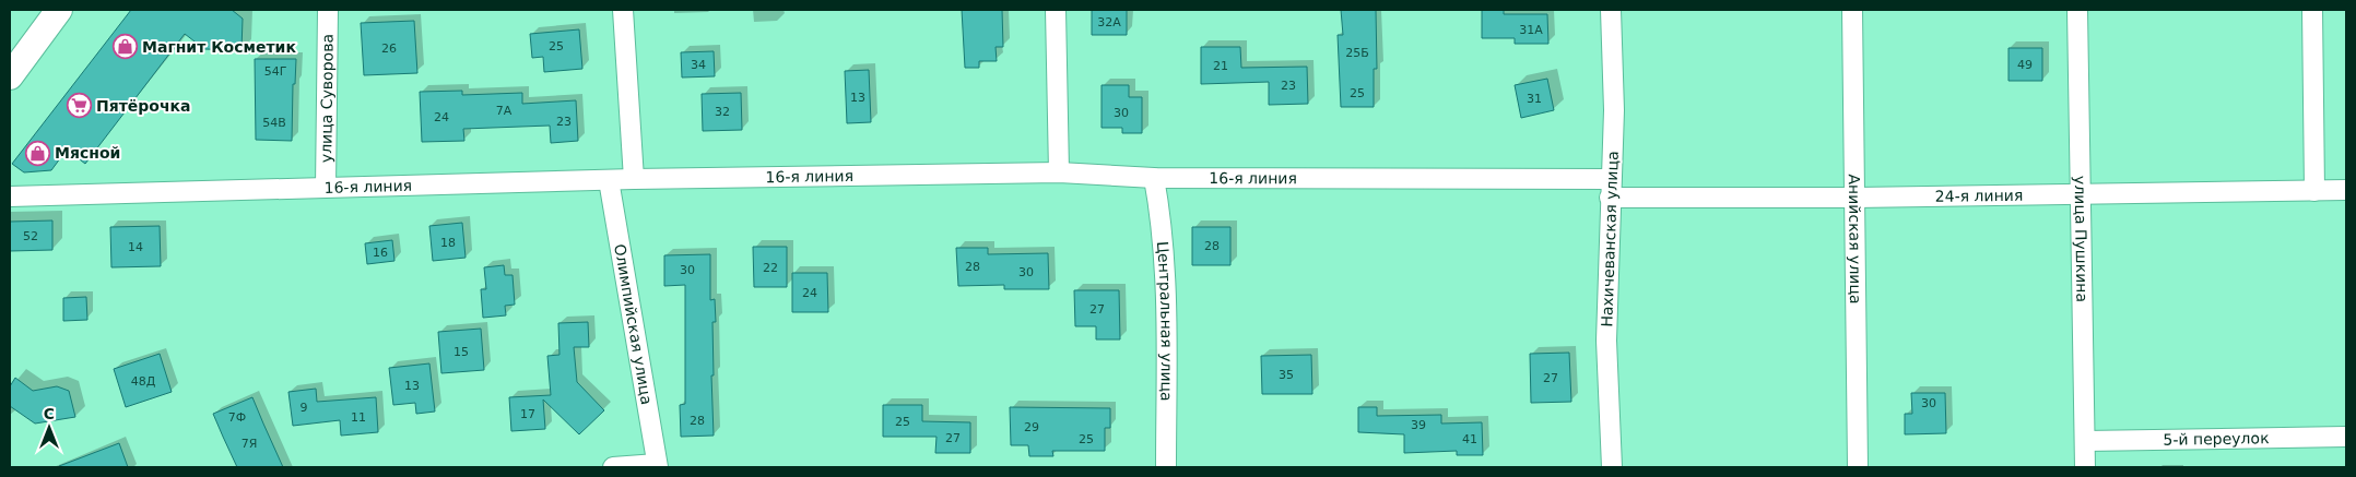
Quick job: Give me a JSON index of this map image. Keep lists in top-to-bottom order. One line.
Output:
{"streets":{"street":["улица Суворова","16-я линия","24-я линия","Анийская улица","Нахичеванская улица","улица Пушкина","Центральная улица","Олимпийская улица","5-й переулок"]},"crossings":[["улица Суворова","16-я линия"],["16-я линия","24-я линия"],["16-я линия","Нахичеванская улица"],["16-я линия","Центральная улица"],["16-я линия","Олимпийская улица"],["24-я линия","Анийская улица"],["24-я линия","Нахичеванская улица"],["24-я линия","улица Пушкина"],["улица Пушкина","5-й переулок"]],"places":{"shop":["Магнит Косметик","Мясной"],"supermarket":["Пятёрочка"]},"house_numbers":["32А","31А","25","26","25Б","34","49","21","54Г","23","25","13","31","7А","32","30","24","23","54В","52","18","28","14","16","28","22","30","30","24","27","15","35","27","48Д","13","30","9","17","7Ф","11","28","25","39","29","27","25","41","7Я"],"north":"top"}
